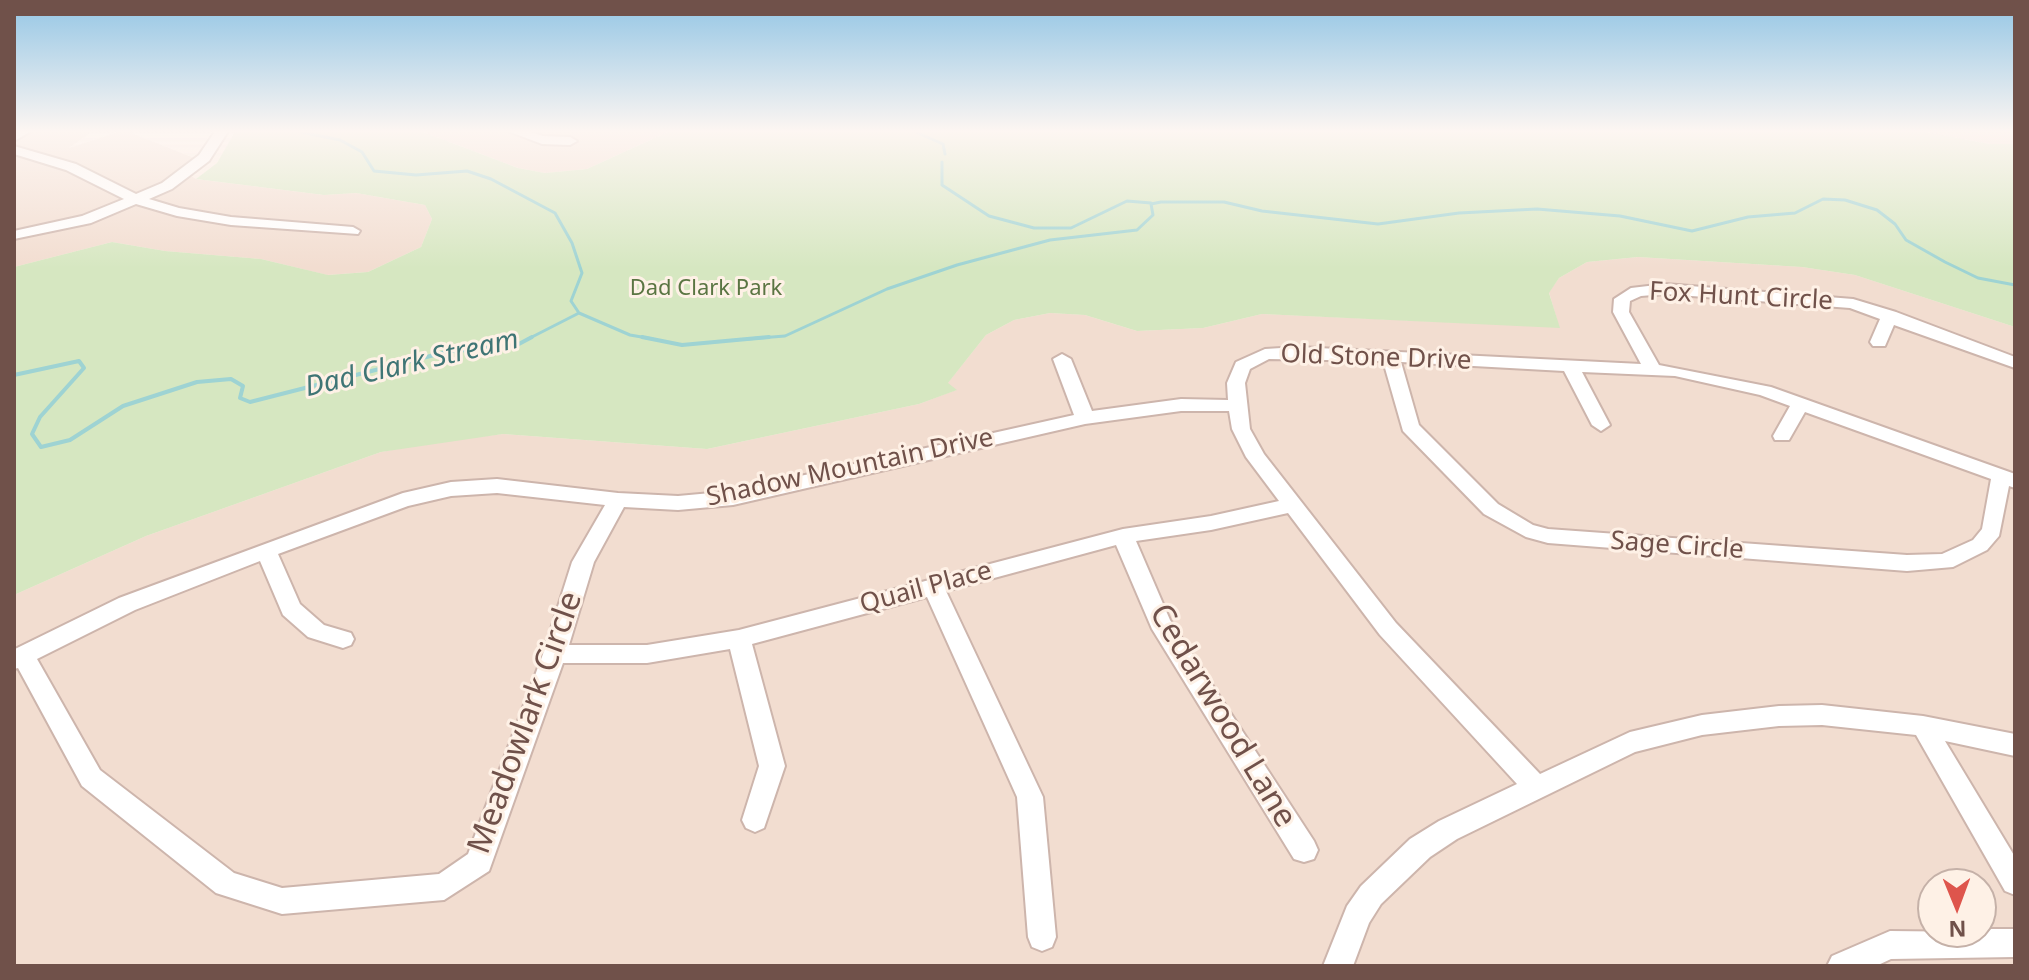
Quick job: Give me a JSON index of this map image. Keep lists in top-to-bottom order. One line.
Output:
{"streets":{"street":["Fox Hunt Circle","Old Stone Drive","Shadow Mountain Drive","Sage Circle","Quail Place","Cedarwood Lane","Meadowlark Circle"]},"crossings":[["Fox Hunt Circle","Old Stone Drive"],["Old Stone Drive","Shadow Mountain Drive"],["Old Stone Drive","Sage Circle"],["Old Stone Drive","Quail Place"],["Shadow Mountain Drive","Meadowlark Circle"],["Quail Place","Cedarwood Lane"],["Quail Place","Meadowlark Circle"]],"water":["Dad Clark Stream"],"parks":["Dad Clark Park"],"north":"bottom"}
